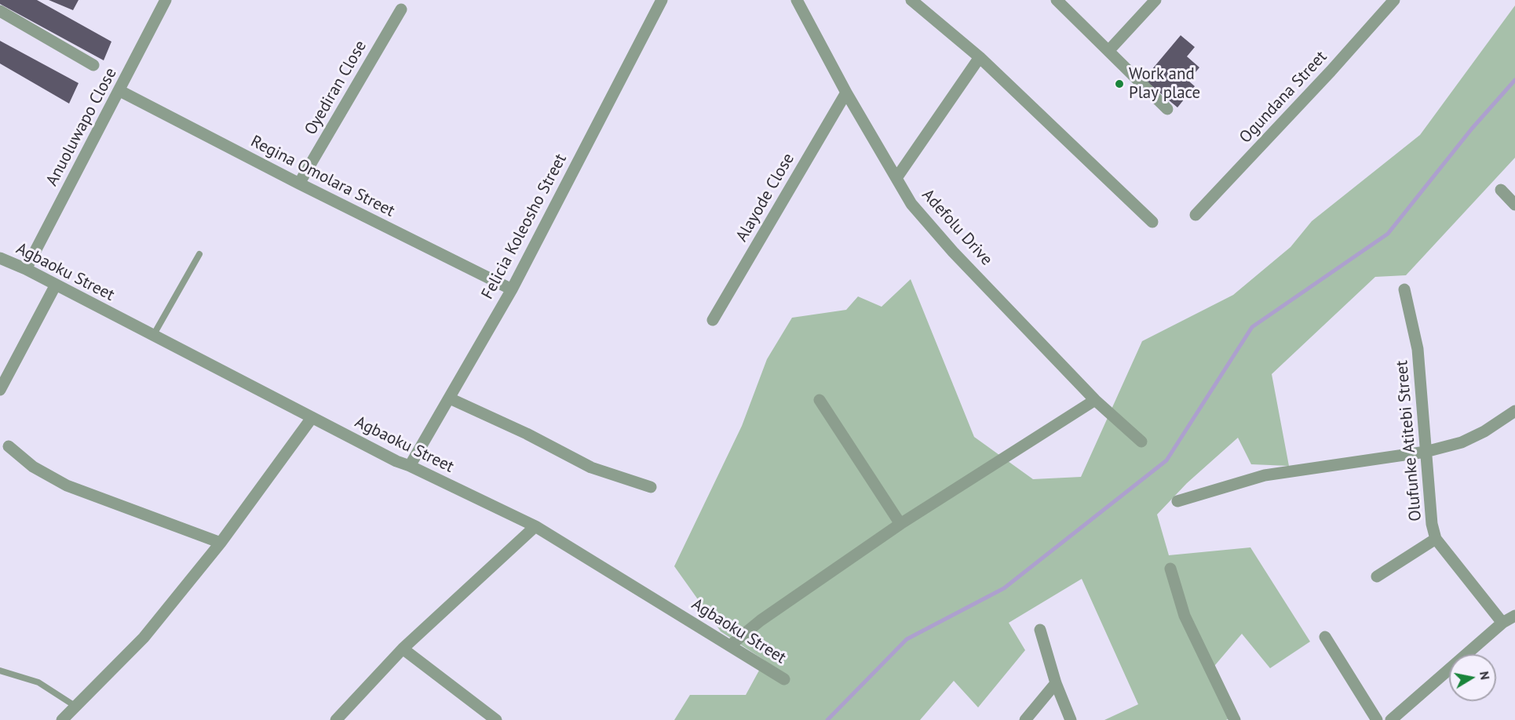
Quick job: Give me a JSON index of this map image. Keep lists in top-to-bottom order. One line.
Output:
{"streets":{"street":["Oyediran Close","Ogundana Street","Anuoluwapo Close","Regina Omolara Street","Alayode Close","Felicia Koleosho Street","Adefolu Drive","Agbaoku Street","Olufunke Atitebi Street"]},"crossings":[["Oyediran Close","Regina Omolara Street"],["Anuoluwapo Close","Regina Omolara Street"],["Anuoluwapo Close","Agbaoku Street"],["Regina Omolara Street","Felicia Koleosho Street"],["Alayode Close","Adefolu Drive"],["Felicia Koleosho Street","Agbaoku Street"]],"places":["Work and Play place"],"north":"right"}
